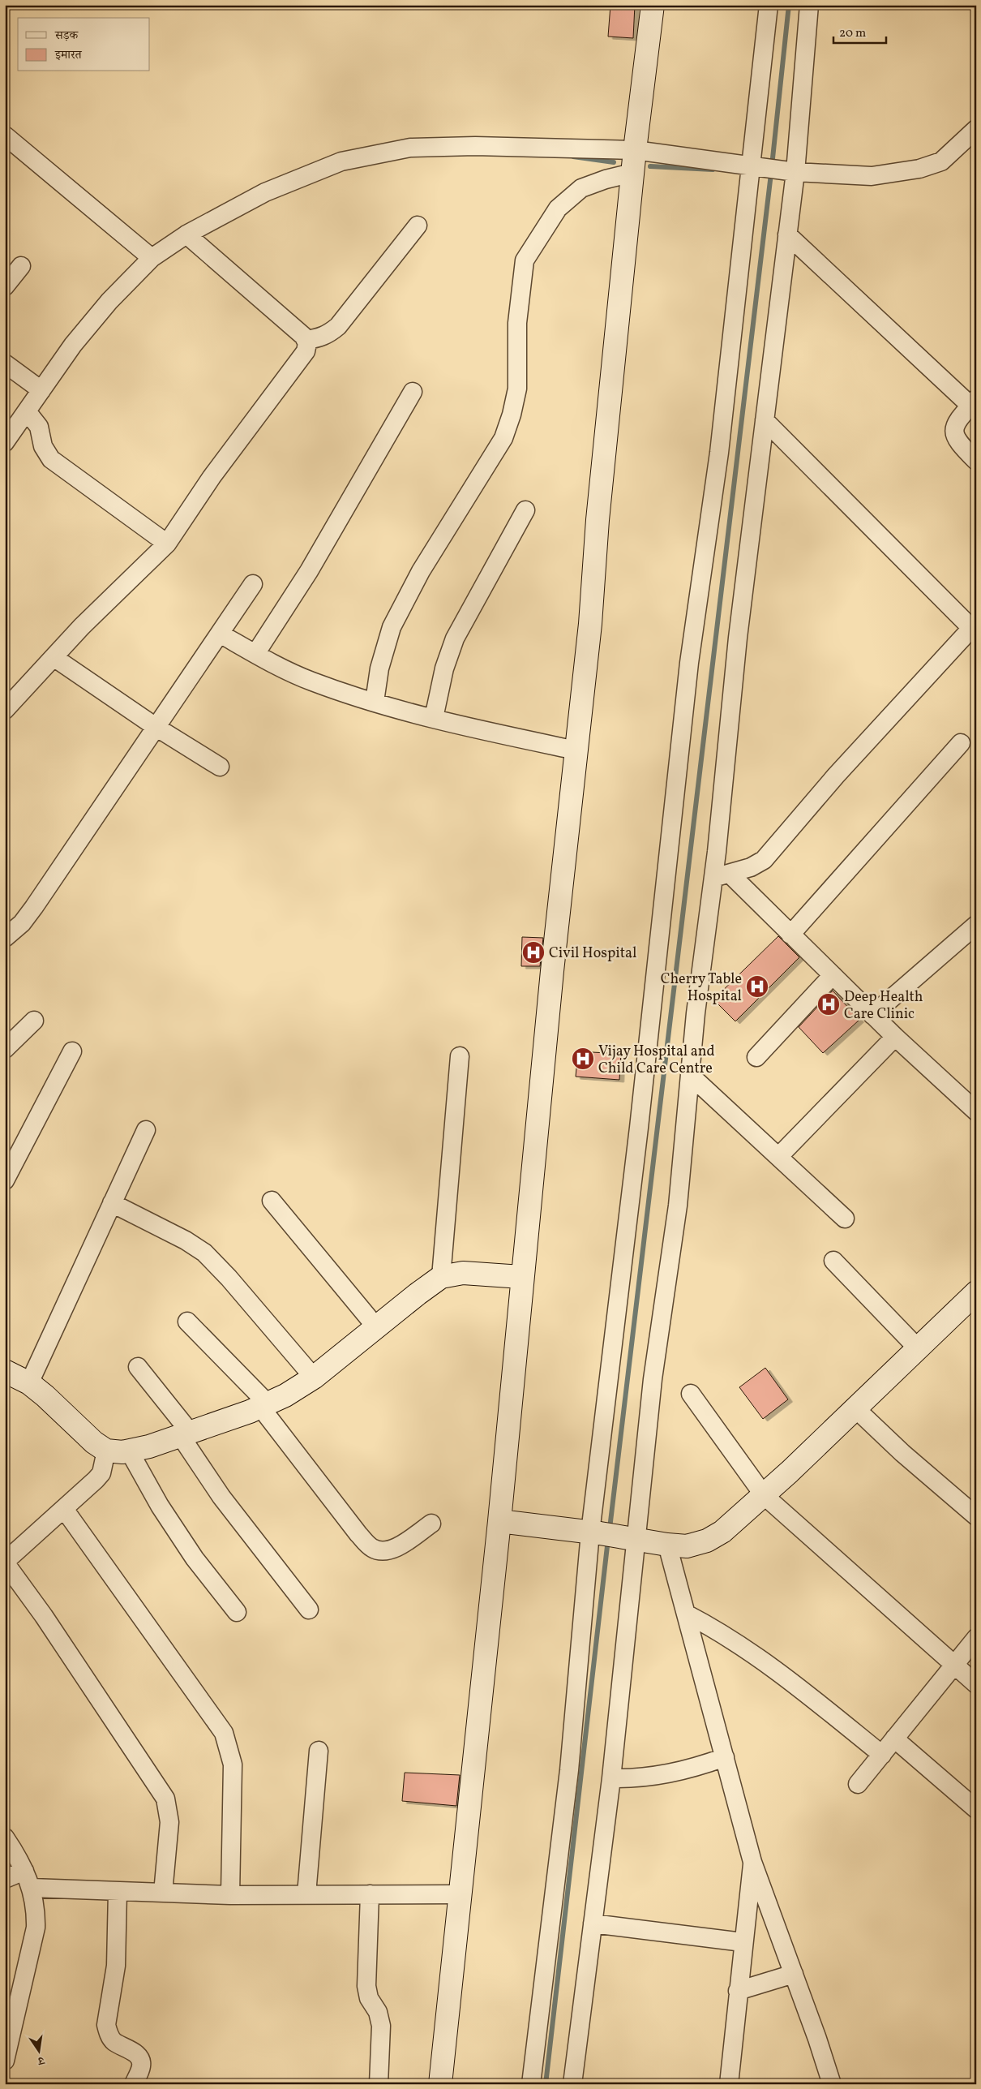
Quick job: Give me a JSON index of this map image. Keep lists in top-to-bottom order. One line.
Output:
{"places":{"hospital":["Civil Hospital","Cherry Table Hospital","Deep Health Care Clinic","Vijay Hospital and Child Care Centre"]},"legend":["सड़क","इमारत"],"scale_bar":"20 m","north":"bottom"}
